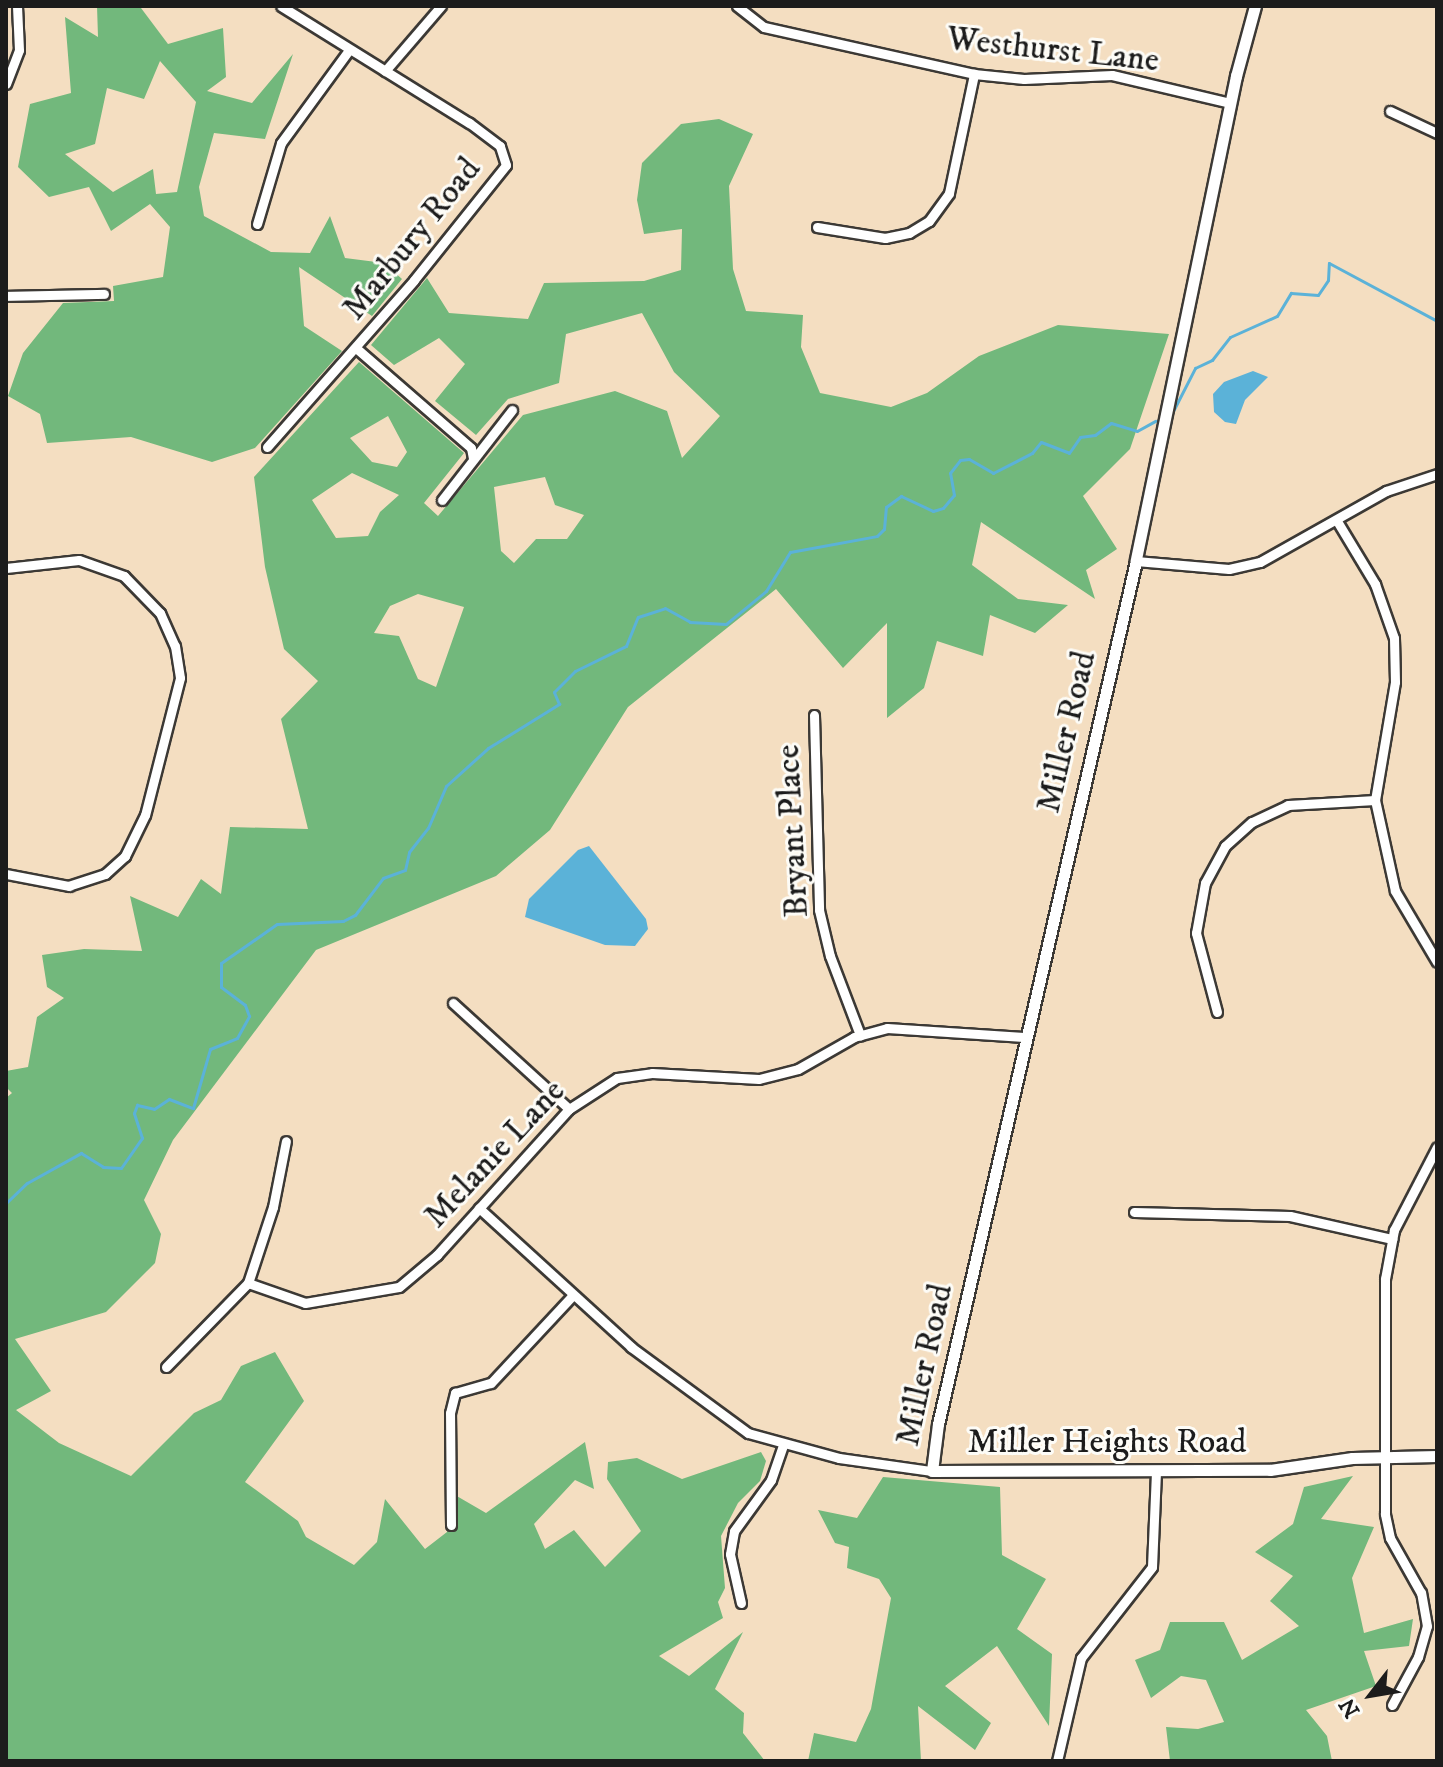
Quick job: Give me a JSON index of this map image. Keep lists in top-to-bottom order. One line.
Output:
{"streets":{"street":["Westhurst Lane","Marbury Road","Miller Road","Bryant Place","Melanie Lane","Miller Heights Road"]},"crossings":[["Westhurst Lane","Miller Road"],["Miller Road","Melanie Lane"],["Miller Road","Miller Heights Road"],["Bryant Place","Melanie Lane"],["Melanie Lane","Miller Heights Road"]],"north":"bottom left"}
